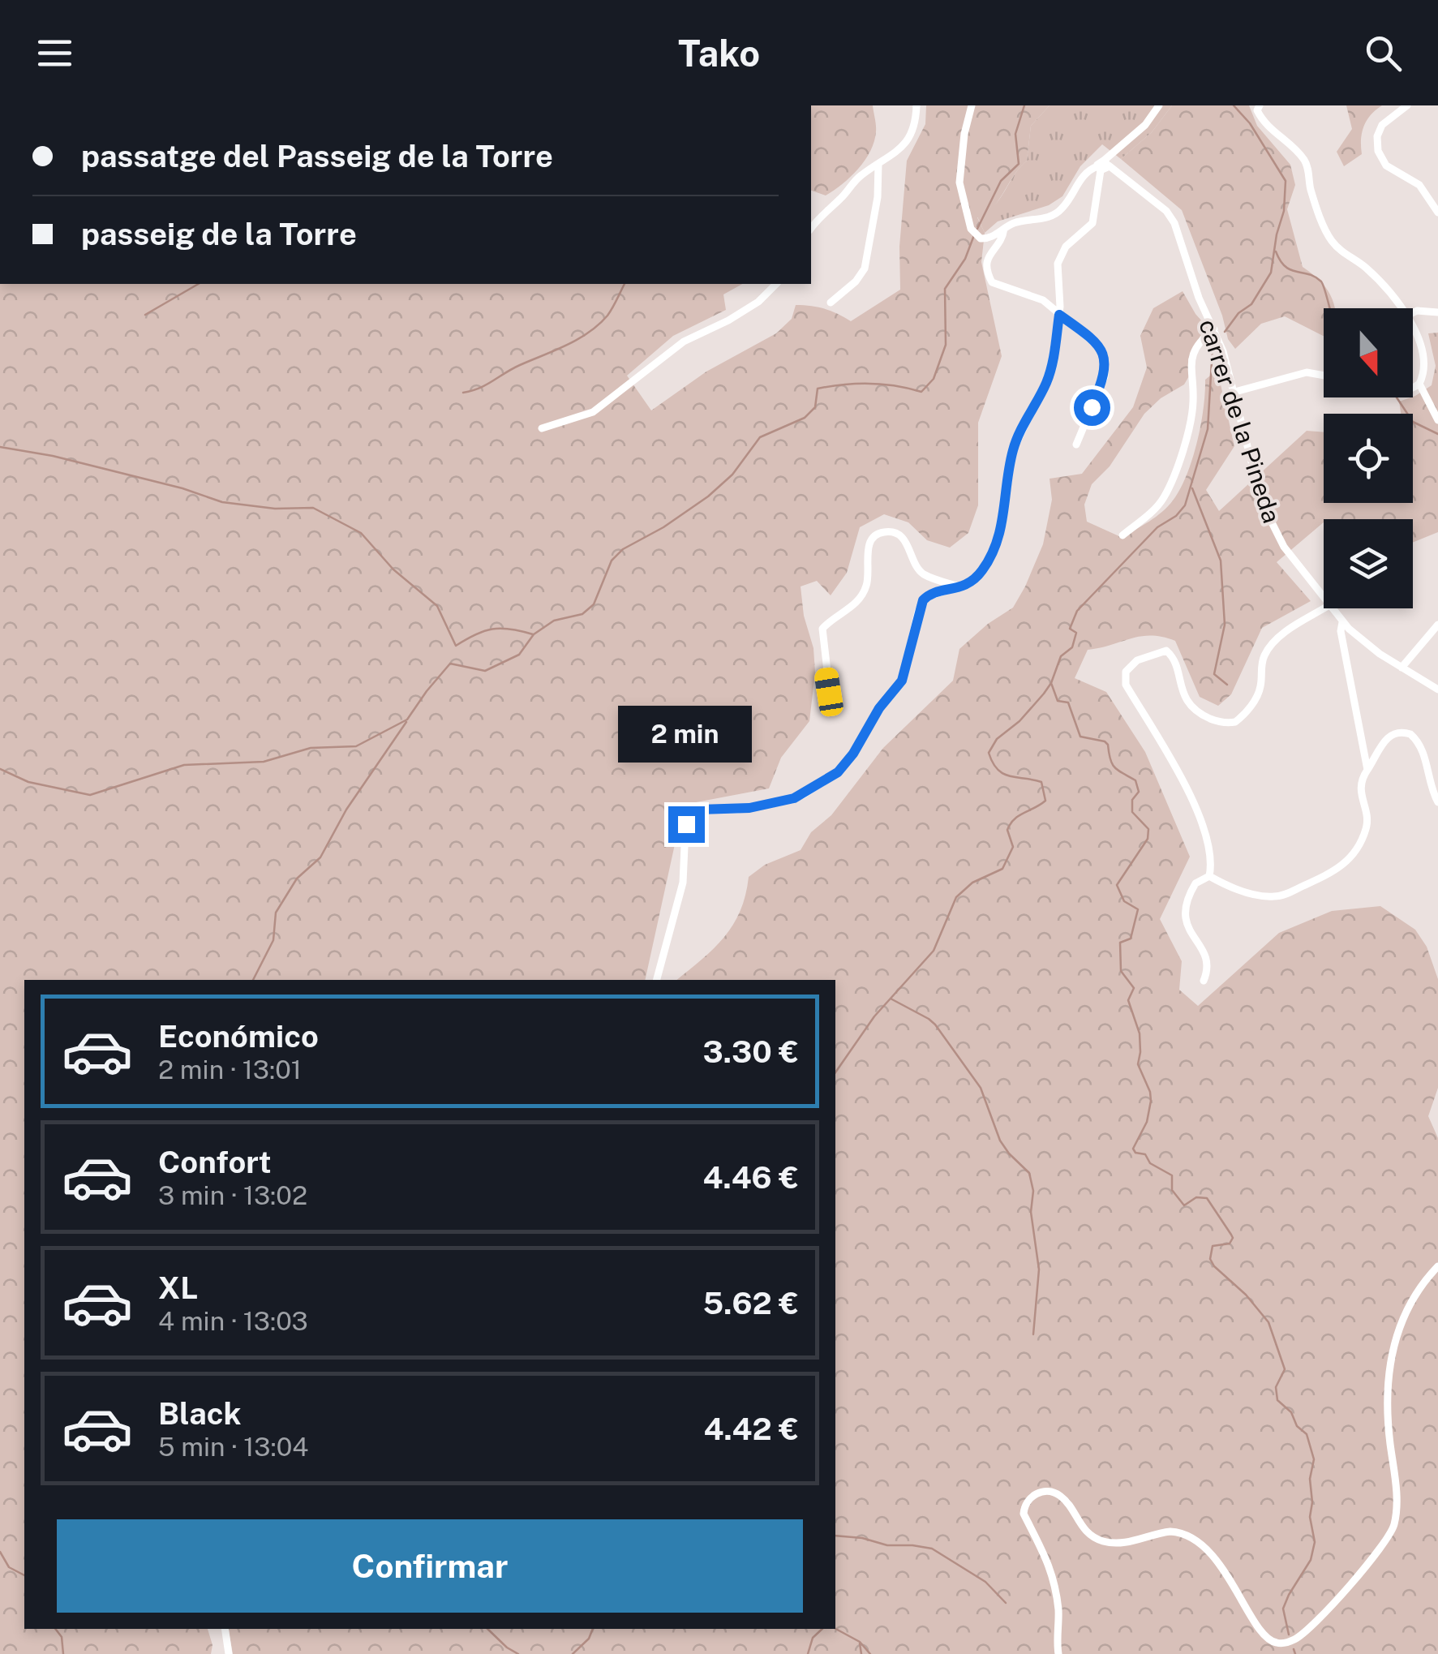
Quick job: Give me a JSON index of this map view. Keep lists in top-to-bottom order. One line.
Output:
{"streets":{"street":["carrer de la Pineda"]},"north":"bottom","page":{"header":"Tako","banner":["passatge del Passeig de la Torre","passeig de la Torre"],"bubble":"2 min","list":[{"name":"Económico","note":"2 min · 13:01","value":"3.30 €"},{"name":"Confort","note":"3 min · 13:02","value":"4.46 €"},{"name":"XL","note":"4 min · 13:03","value":"5.62 €"},{"name":"Black","note":"5 min · 13:04","value":"4.42 €"}],"buttons":"Confirmar"}}
